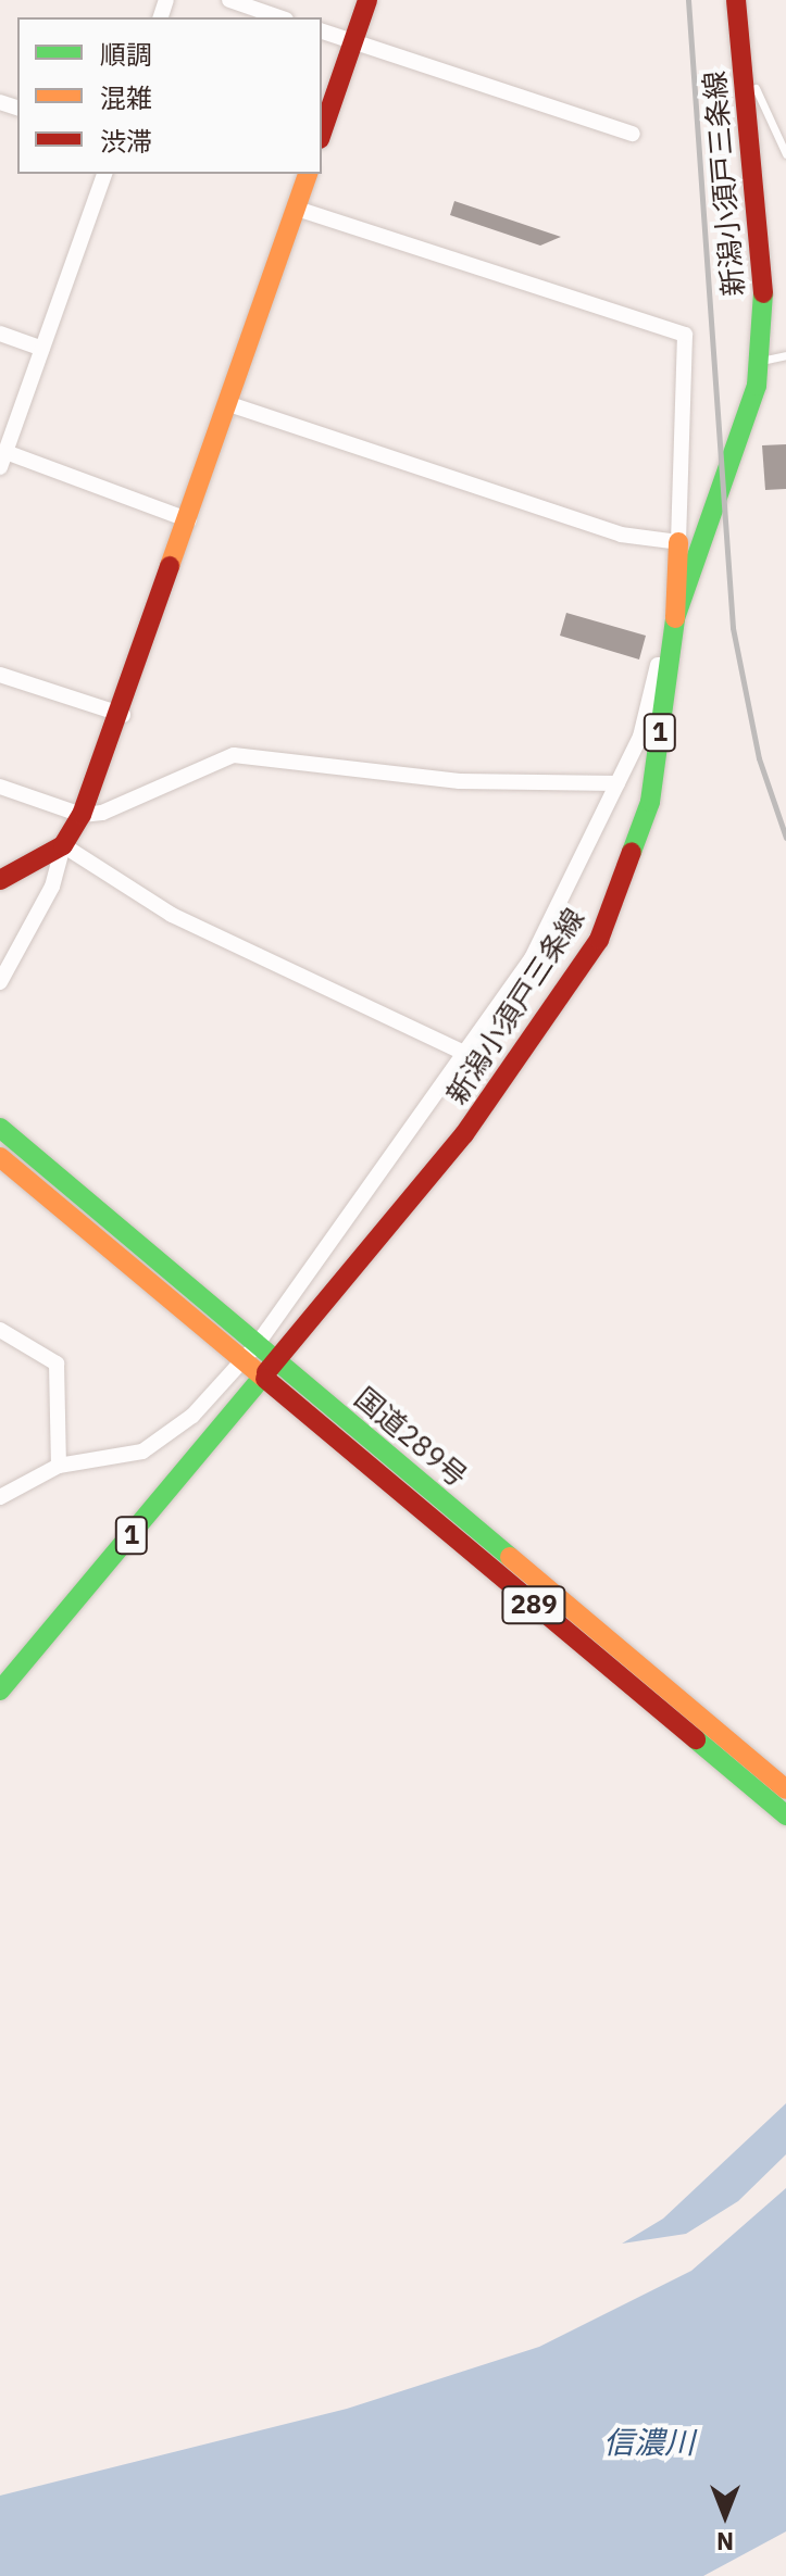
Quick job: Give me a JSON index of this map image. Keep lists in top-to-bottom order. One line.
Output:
{"streets":{"main road":["新潟小須戸三条線","1","国道289号","289"]},"crossings":[["新潟小須戸三条線","国道289号"]],"water":["信濃川"],"legend":["順調","混雑","渋滞"],"north":"bottom"}
